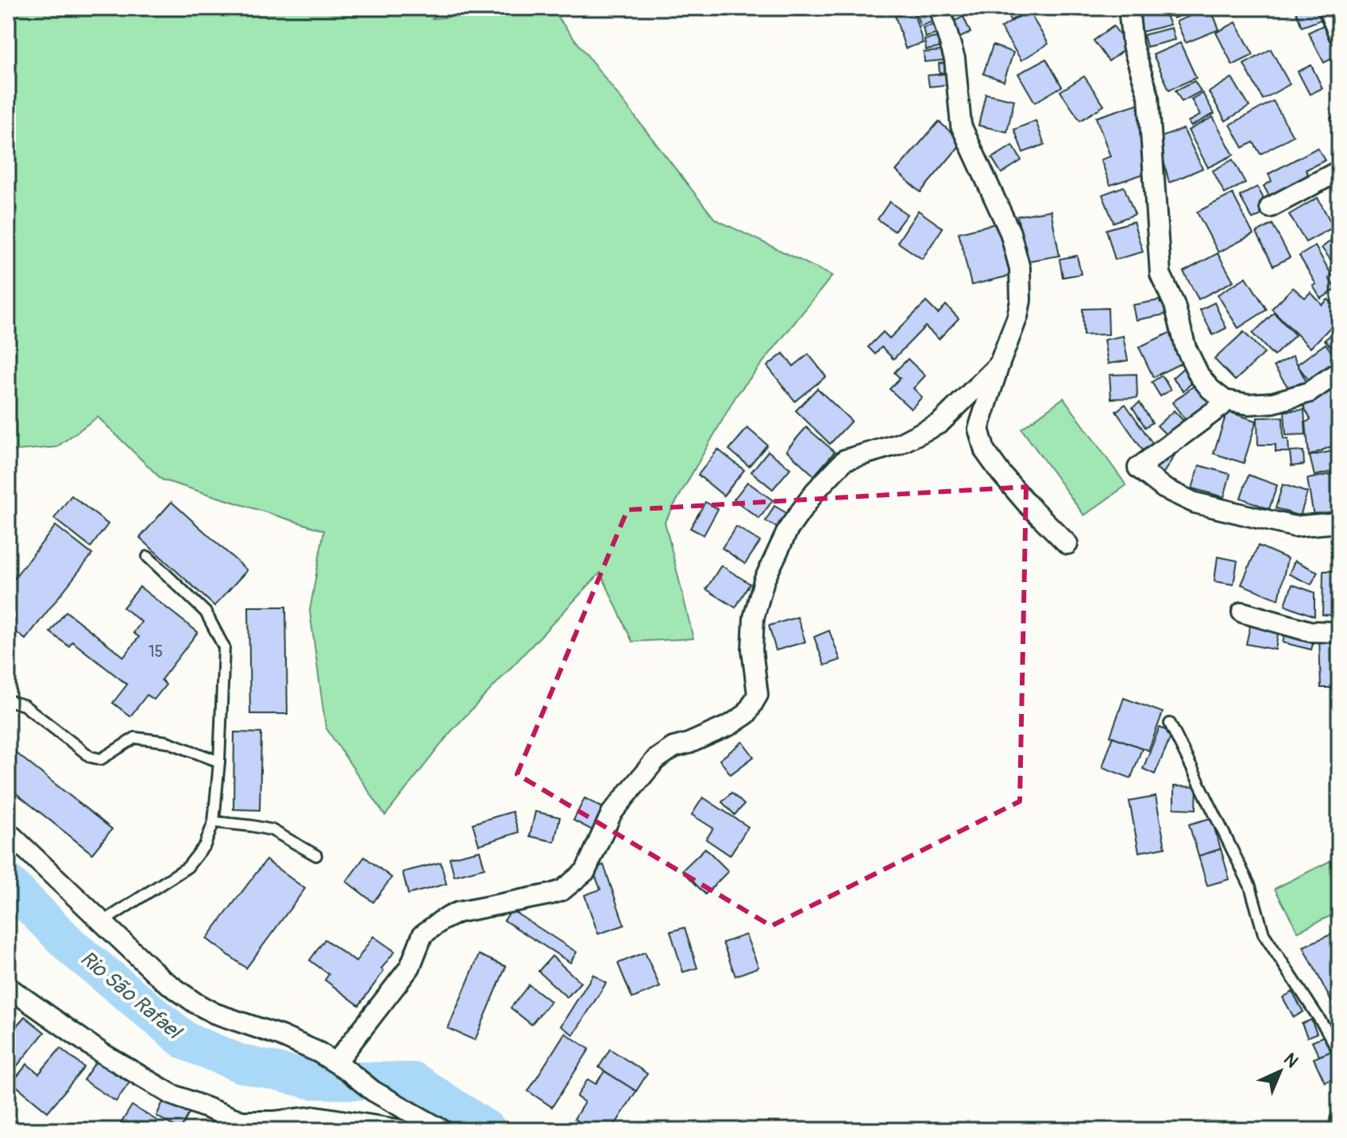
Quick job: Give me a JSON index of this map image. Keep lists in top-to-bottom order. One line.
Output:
{"water":["Rio São Rafael"],"house_numbers":["15"],"north":"top right"}
